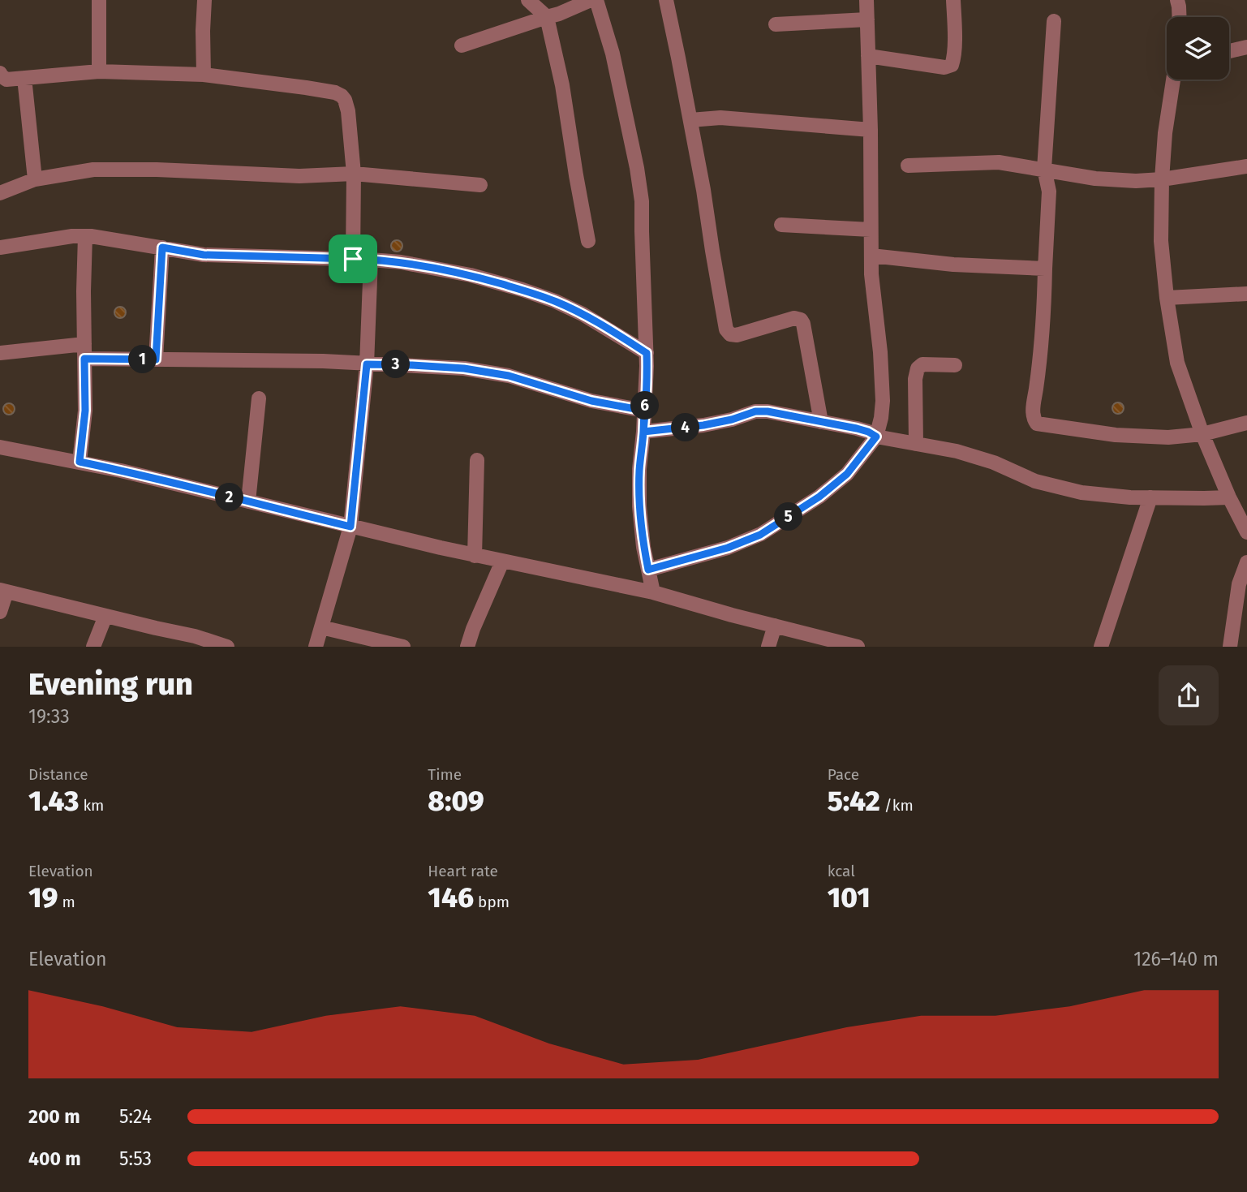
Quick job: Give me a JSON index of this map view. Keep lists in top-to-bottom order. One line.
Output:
{"page":{"pins":["1","3","6","4","2","5"],"heading":["Evening run","19:33"],"stats":[["Distance","1.43 km"],["Time","8:09"],["Pace","5:42 /km"],["Elevation","19 m"],["Heart rate","146 bpm"],["kcal","101"]],"chart":["Elevation","126–140 m"],"list":[{"name":"200 m","note":"5:24"},{"name":"400 m","note":"5:53"}]}}
